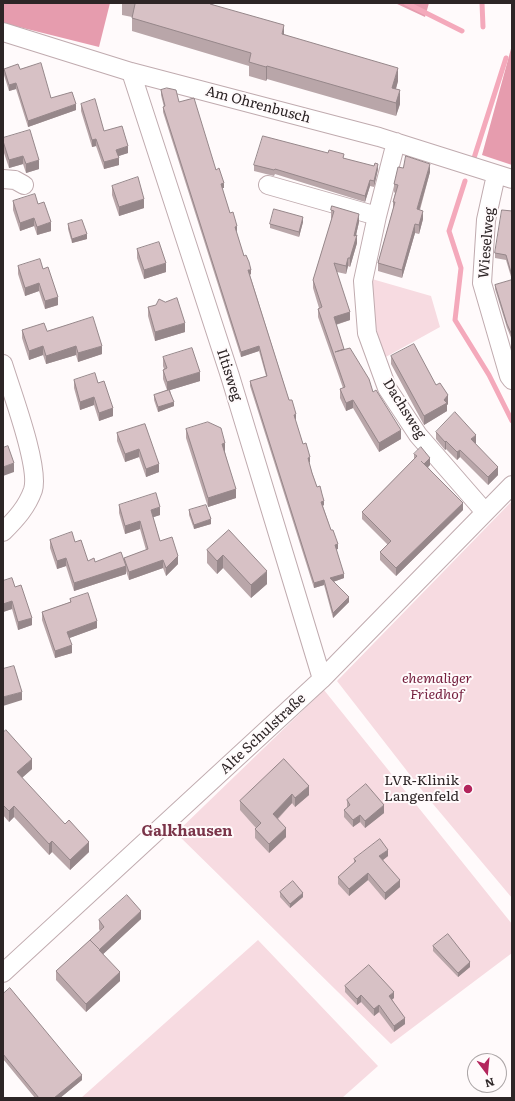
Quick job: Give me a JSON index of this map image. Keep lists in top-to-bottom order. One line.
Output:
{"streets":{"street":["Am Ohrenbusch","Wieselweg","Iltisweg","Dachsweg","Alte Schulstraße"]},"crossings":[["Am Ohrenbusch","Wieselweg"],["Am Ohrenbusch","Iltisweg"],["Am Ohrenbusch","Dachsweg"],["Iltisweg","Alte Schulstraße"],["Dachsweg","Alte Schulstraße"]],"districts":["Galkhausen"],"parks":["ehemaliger Friedhof"],"places":["LVR-Klinik Langenfeld"],"north":"bottom"}
